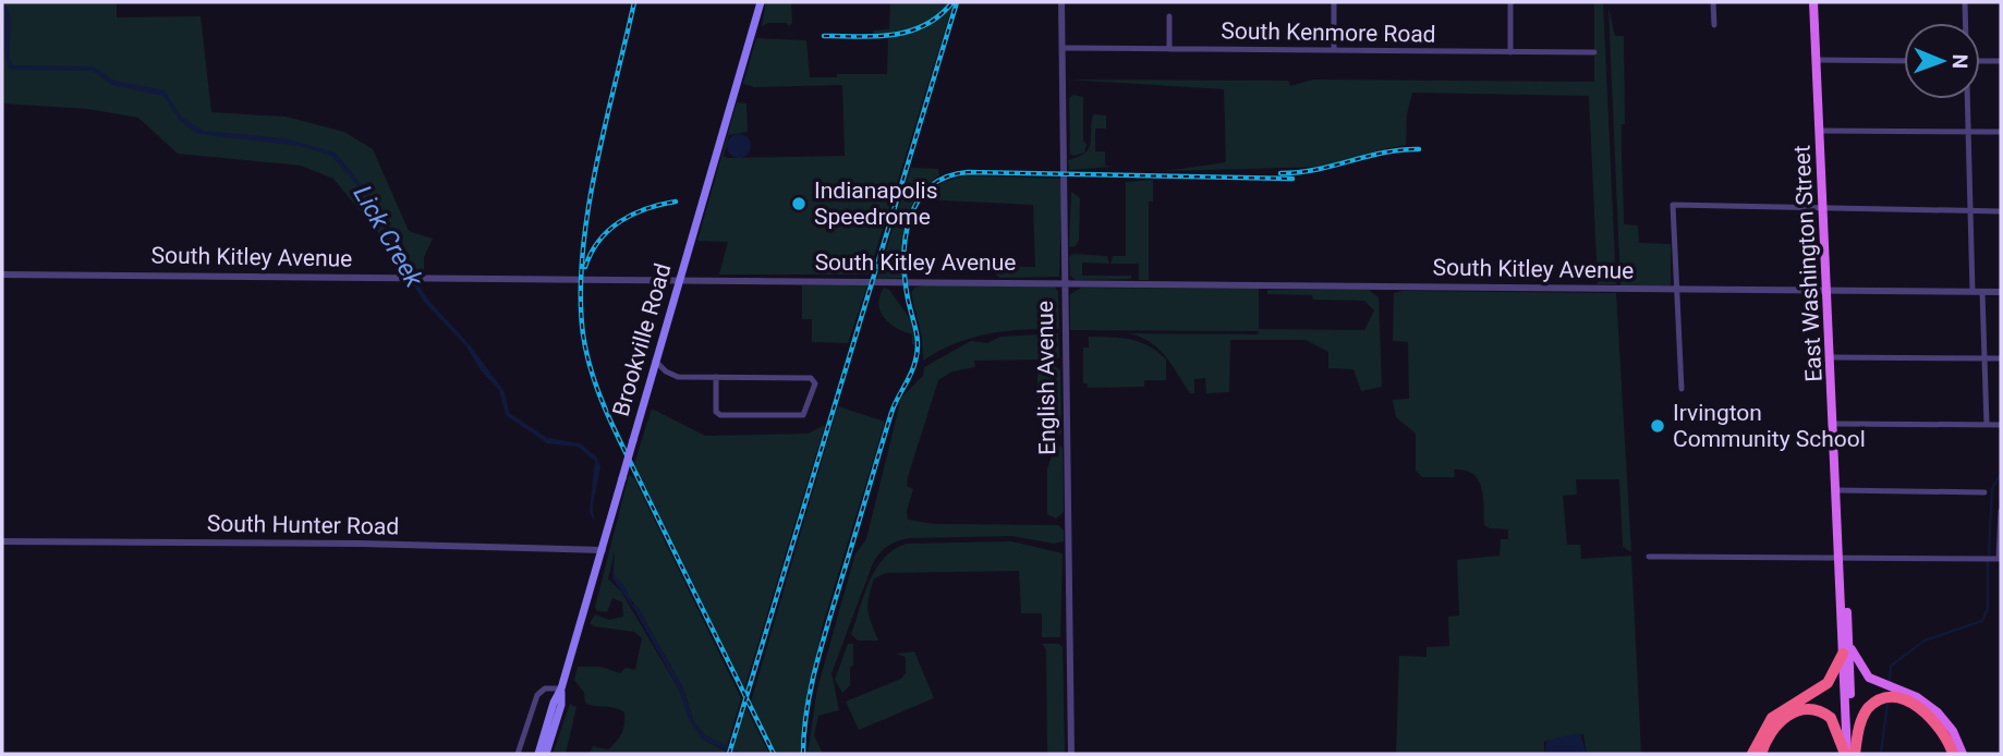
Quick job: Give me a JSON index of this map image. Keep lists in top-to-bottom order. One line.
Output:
{"streets":{"main road":["East Washington Street","Brookville Road"],"street":["South Kenmore Road","South Kitley Avenue","English Avenue","South Hunter Road"]},"crossings":[["South Kenmore Road","English Avenue"],["South Kitley Avenue","East Washington Street"],["South Kitley Avenue","Brookville Road"],["South Kitley Avenue","English Avenue"],["Brookville Road","South Hunter Road"]],"water":["Lick Creek"],"places":["Indianapolis Speedrome","Irvington Community School"],"north":"right"}
